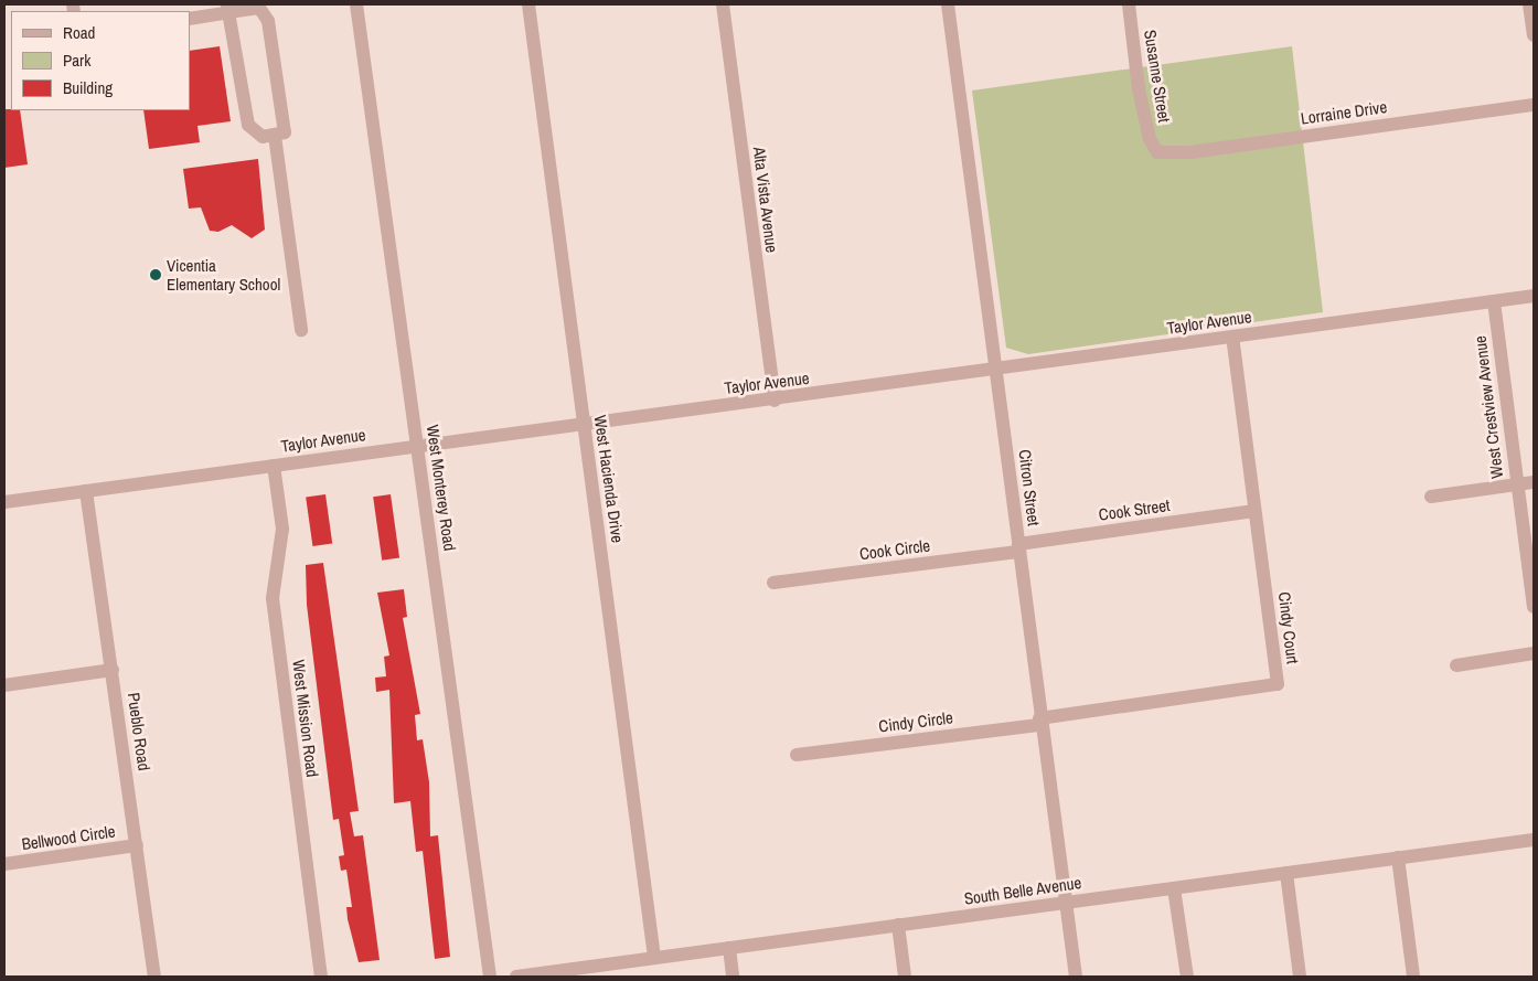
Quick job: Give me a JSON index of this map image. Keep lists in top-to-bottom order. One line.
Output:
{"streets":{"street":["Susanne Street","Lorraine Drive","Alta Vista Avenue","Taylor Avenue","West Crestview Avenue","West Hacienda Drive","West Monterey Road","Citron Street","Cook Street","Cook Circle","Cindy Court","West Mission Road","Cindy Circle","Pueblo Road","Bellwood Circle","South Belle Avenue"]},"crossings":[["Susanne Street","Lorraine Drive"],["Alta Vista Avenue","Taylor Avenue"],["Taylor Avenue","West Crestview Avenue"],["Taylor Avenue","West Hacienda Drive"],["Taylor Avenue","West Monterey Road"],["Taylor Avenue","Citron Street"],["Taylor Avenue","Cindy Court"],["Taylor Avenue","West Mission Road"],["Taylor Avenue","Pueblo Road"],["West Hacienda Drive","South Belle Avenue"],["Citron Street","Cook Street"],["Citron Street","Cook Circle"],["Citron Street","Cindy Court"],["Citron Street","Cindy Circle"],["Citron Street","South Belle Avenue"],["Cook Street","Cook Circle"],["Cook Street","Cindy Court"],["Cindy Court","Cindy Circle"],["Pueblo Road","Bellwood Circle"]],"places":["Vicentia Elementary School"],"legend":["Road","Park","Building"]}
